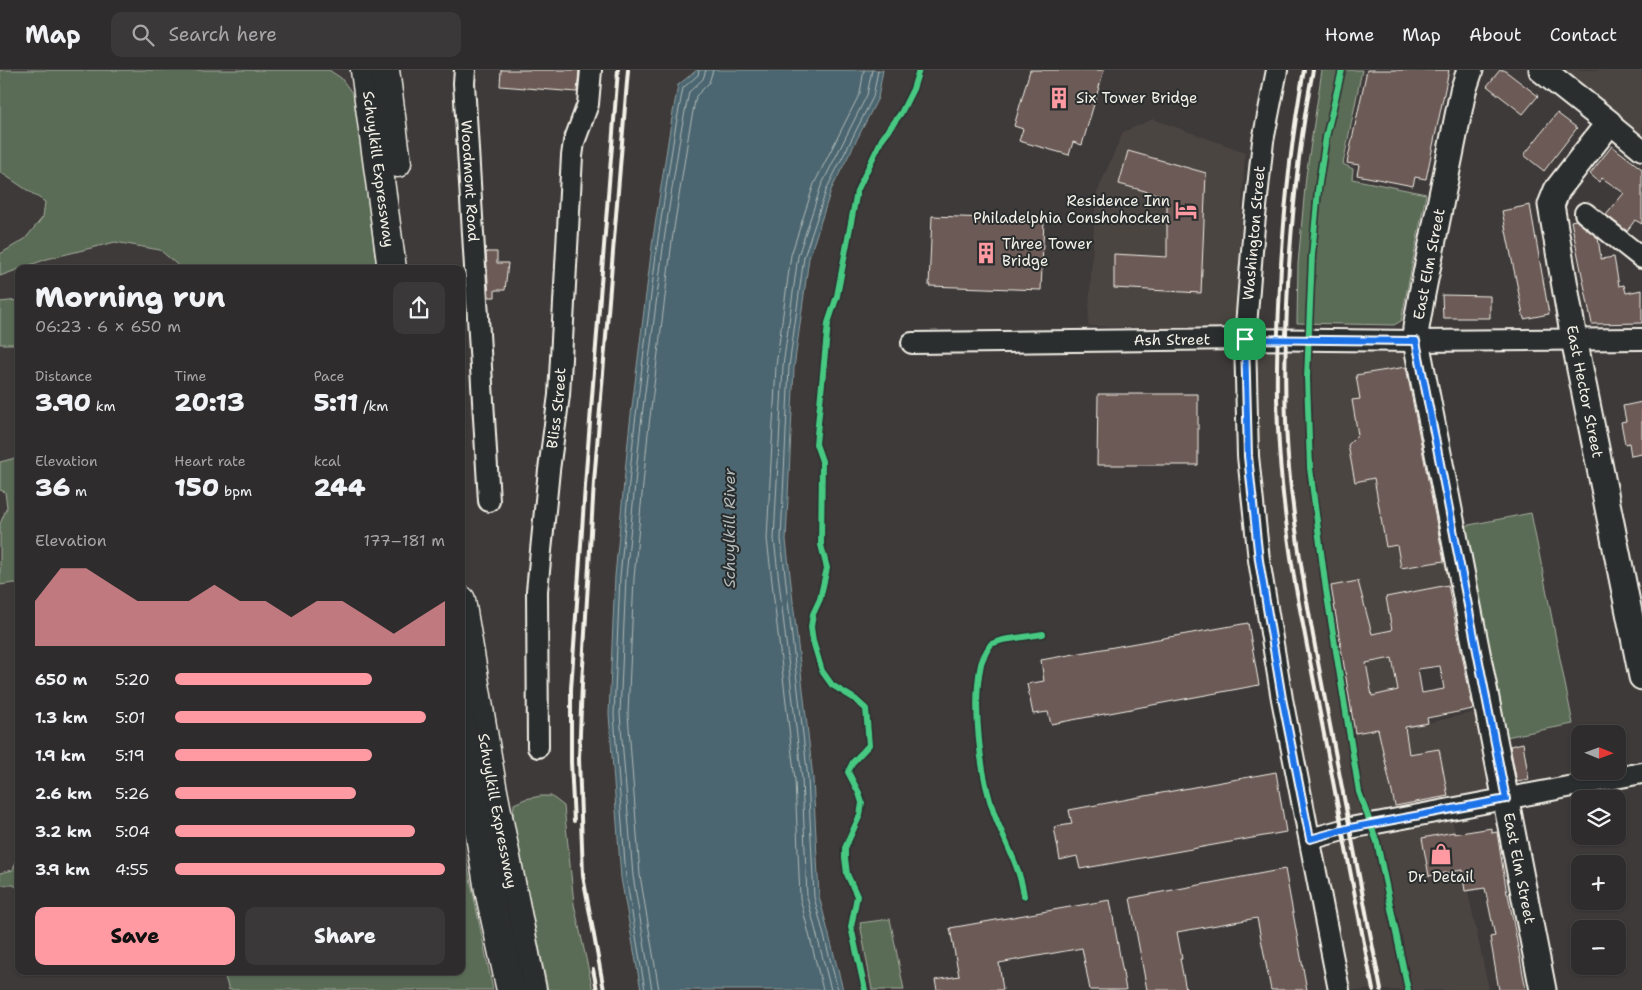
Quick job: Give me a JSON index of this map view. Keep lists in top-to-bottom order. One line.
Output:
{"streets":{"highway":["Schuylkill Expressway"],"main road":["East Elm Street","East Hector Street"],"street":["Woodmont Road","Washington Street","Ash Street","Bliss Street"]},"crossings":[["Washington Street","Ash Street"],["East Elm Street","Ash Street"],["Ash Street","East Hector Street"]],"water":["Schuylkill River"],"places":{"building":["Six Tower Bridge","Three Tower Bridge"],"hotel":["Residence Inn Philadelphia Conshohocken"],"shop":["Dr. Detail"]},"north":"right","page":{"header":"Map","search":"Search here","nav":["Home","Map","About","Contact"],"heading":["Morning run","06:23 · 6 × 650 m"],"stats":[["Distance","3.90 km"],["Time","20:13"],["Pace","5:11 /km"],["Elevation","36 m"],["Heart rate","150 bpm"],["kcal","244"]],"chart":["Elevation","177–181 m"],"list":[{"name":"650 m","note":"5:20"},{"name":"1.3 km","note":"5:01"},{"name":"1.9 km","note":"5:19"},{"name":"2.6 km","note":"5:26"},{"name":"3.2 km","note":"5:04"},{"name":"3.9 km","note":"4:55"}],"map_buttons":["+","−"],"buttons":["Save","Share"]}}
